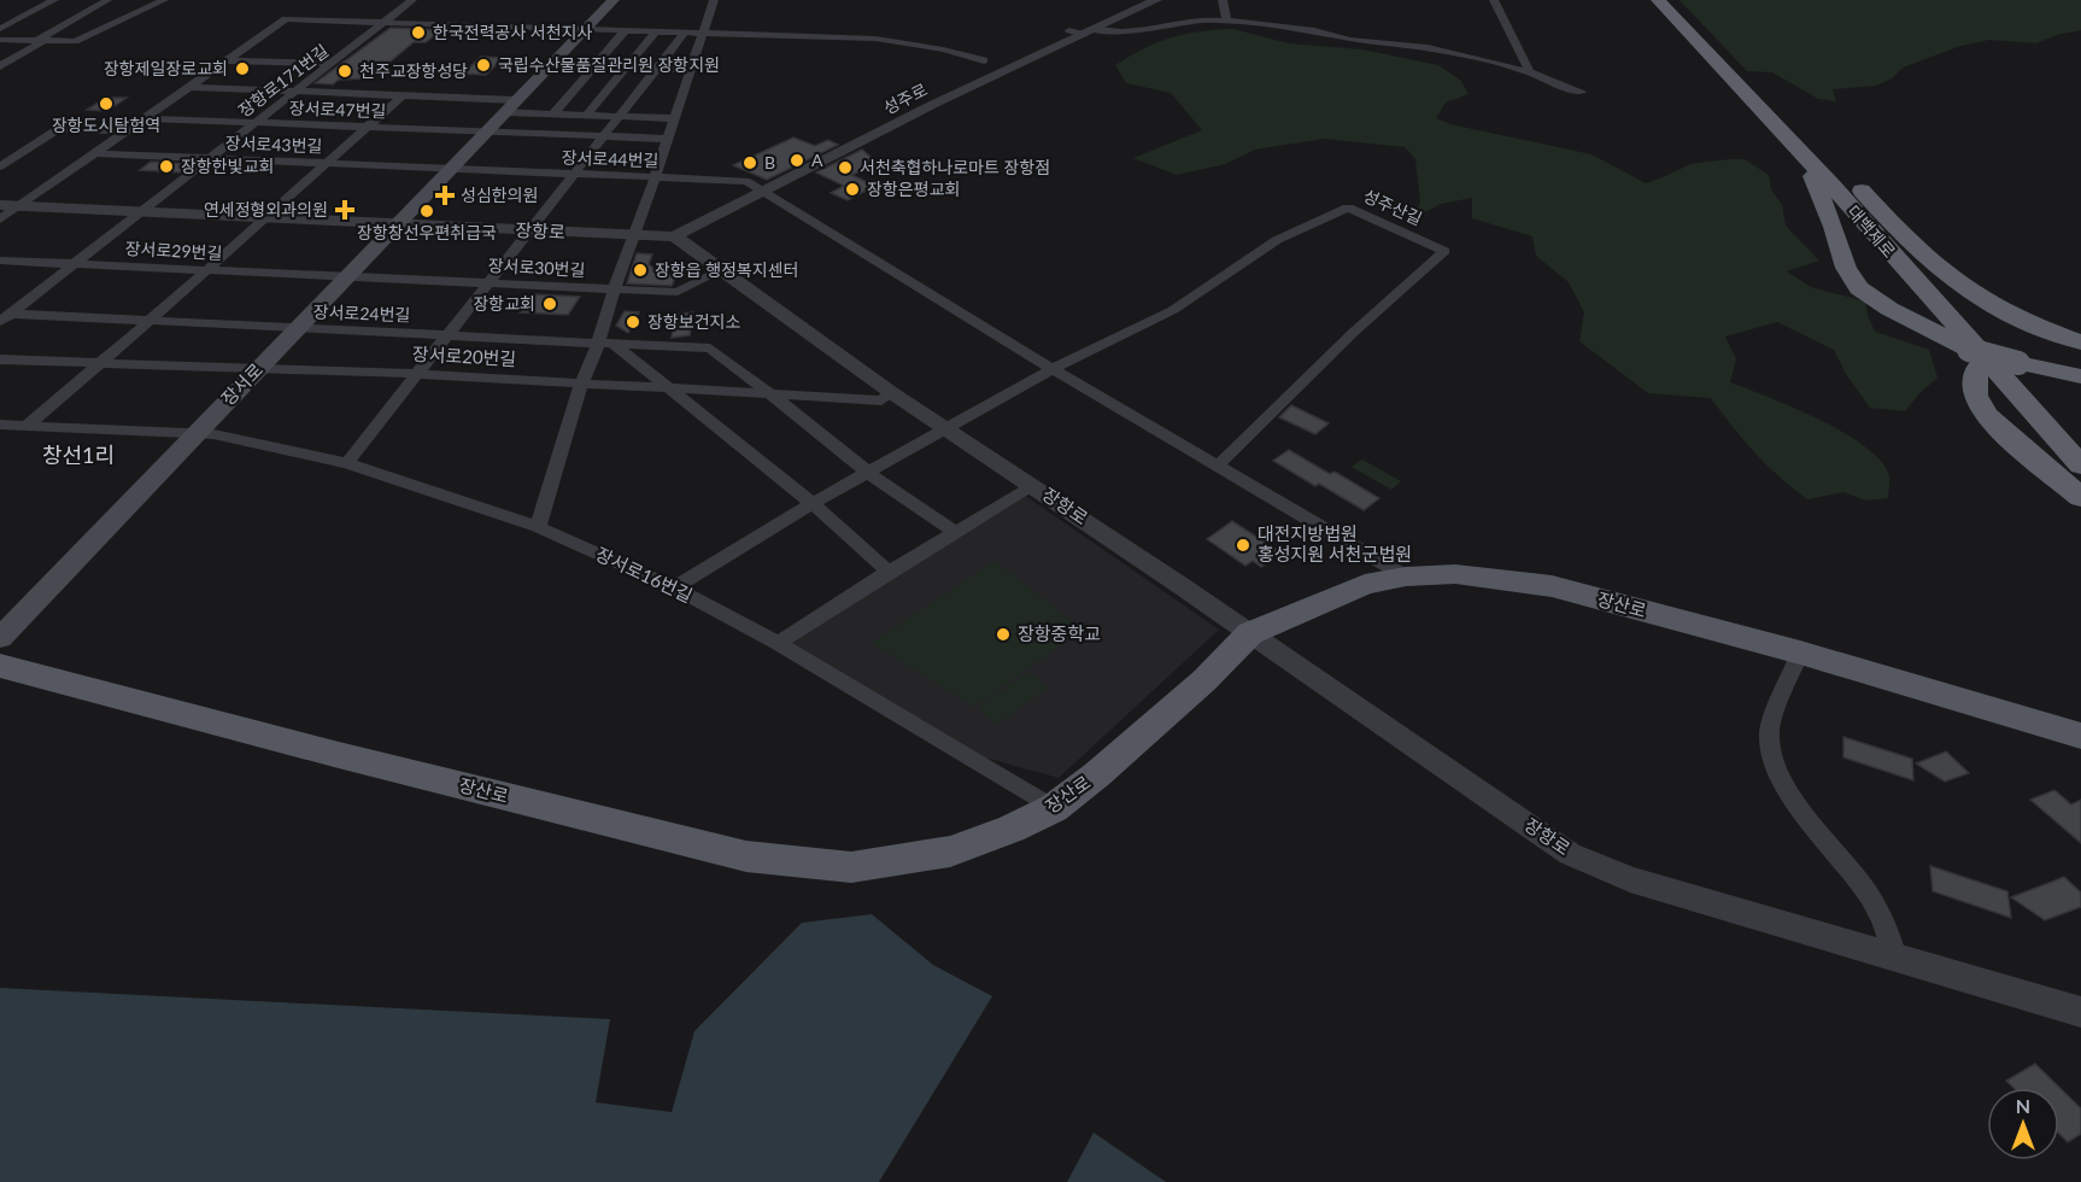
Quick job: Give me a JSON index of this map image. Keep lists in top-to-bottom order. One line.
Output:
{"streets":{"highway":["대백제로"],"main road":["장서로","장산로"],"street":["장항로171번길","성주로","장서로47번길","장서로43번길","장서로44번길","성주산길","장항로","장서로29번길","장서로30번길","장서로24번길","장서로20번길","장서로16번길"]},"crossings":[["장항로171번길","장서로47번길"],["장항로171번길","장서로43번길"],["장항로171번길","장항로"],["장항로171번길","장서로29번길"],["장항로171번길","장서로24번길"],["성주로","장서로44번길"],["성주로","장항로"],["장서로47번길","장서로"],["장서로43번길","장서로44번길"],["장서로43번길","장서로"],["장서로44번길","장서로"],["성주산길","장항로"],["성주산길","장서로16번길"],["장항로","장서로30번길"],["장항로","장서로20번길"],["장항로","장서로"],["장항로","장산로"],["장서로29번길","장서로30번길"],["장서로29번길","장서로"],["장서로30번길","장서로"],["장서로24번길","장서로20번길"],["장서로24번길","장서로"],["장서로20번길","장서로"],["장서로","장서로16번길"],["장서로16번길","장산로"]],"districts":["창선1리"],"places":{"other":["한국전력공사 서천지사","국립수산물품질관리원 장항지원","장항제일장로교회","천주교장항성당","장항도시탐험역","A","B","장항한빛교회","서천축협하나로마트 장항점","장항은평교회","장항창선우편취급국","장항읍 행정복지센터","장항교회","장항보건지소","대전지방법원 홍성지원 서천군법원","장항중학교"],"health":["성심한의원","연세정형외과의원"]},"north":"top"}
